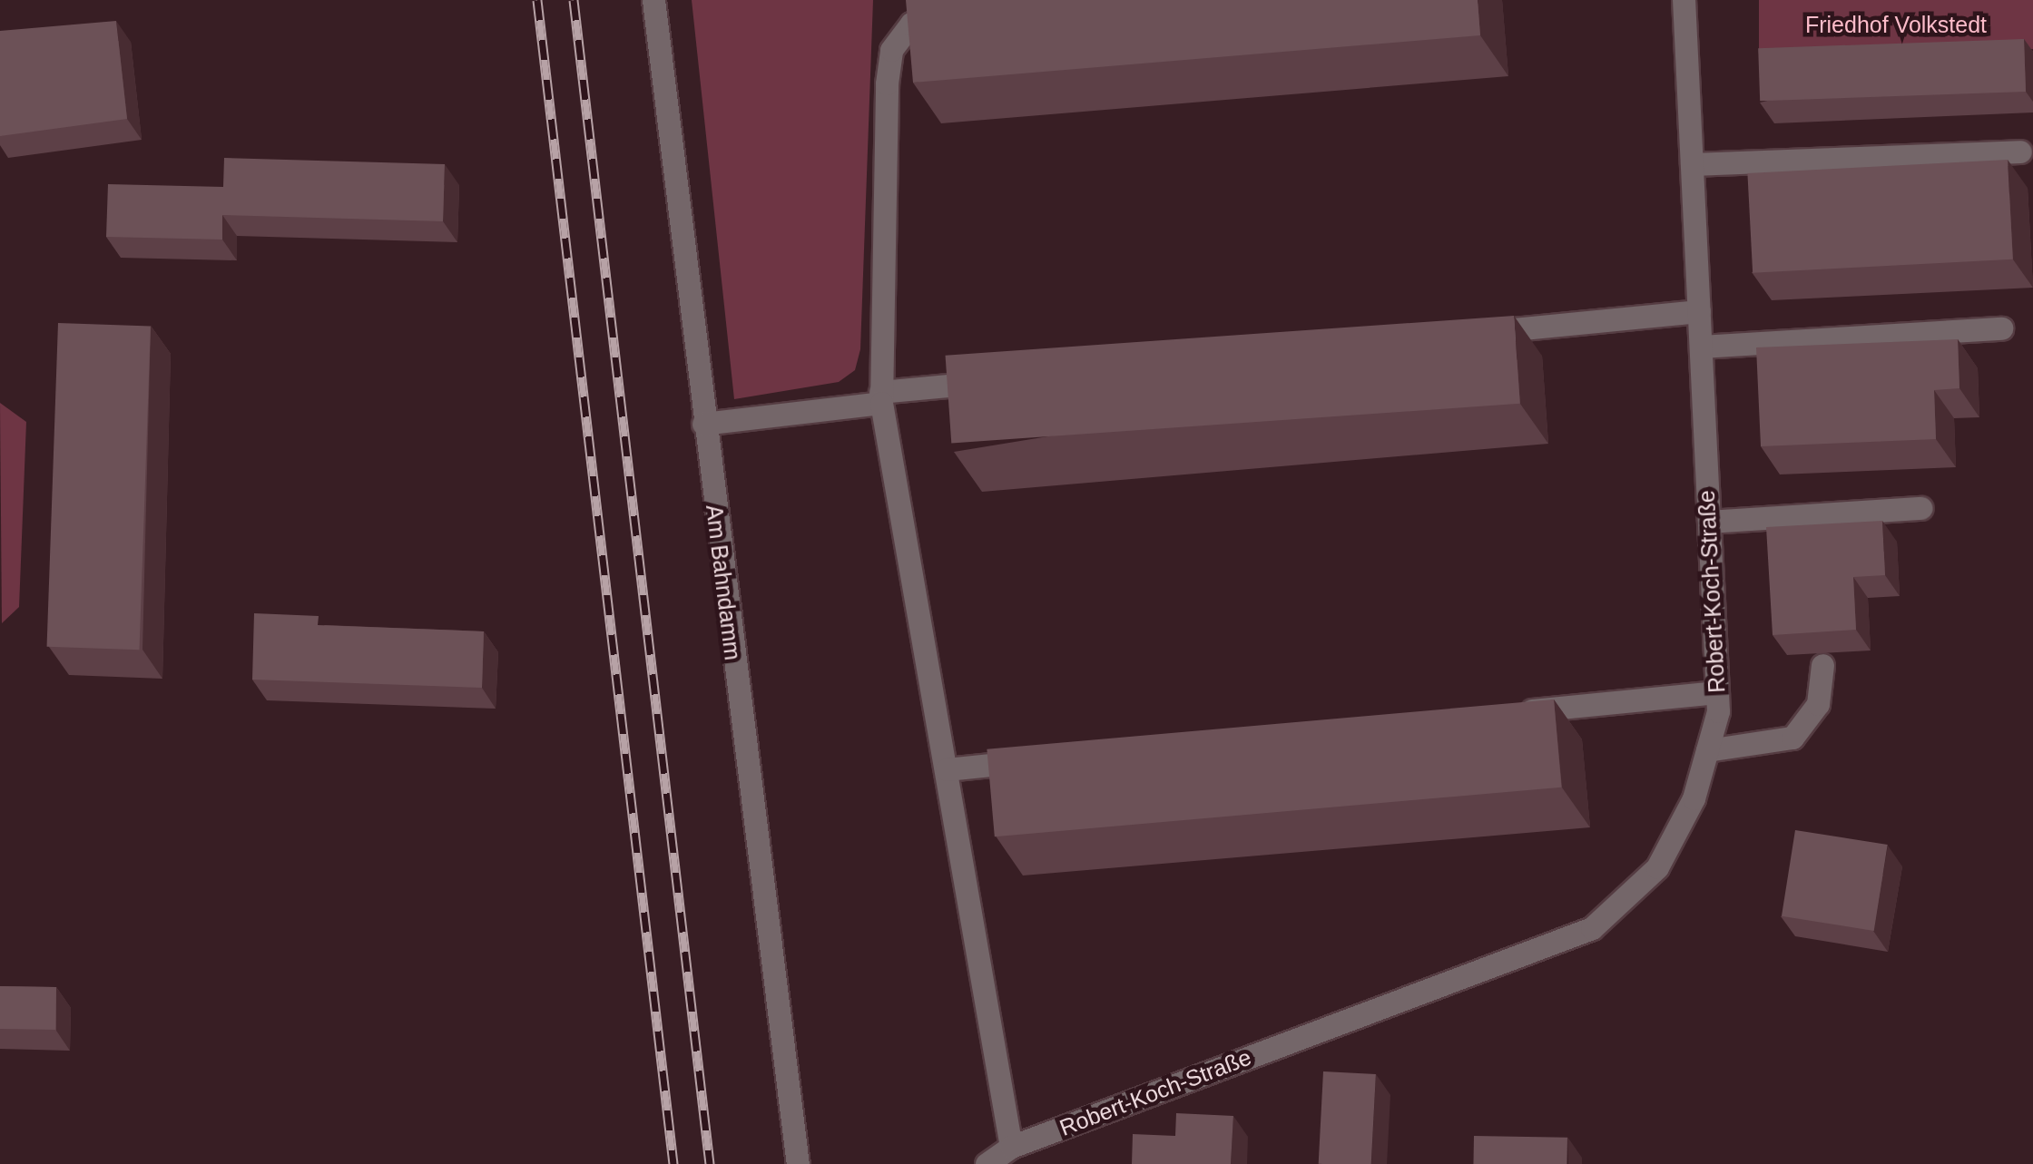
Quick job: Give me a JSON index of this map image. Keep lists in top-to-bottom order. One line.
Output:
{"streets":{"street":["Am Bahndamm","Robert-Koch-Straße"]},"parks":["Friedhof Volkstedt"]}
